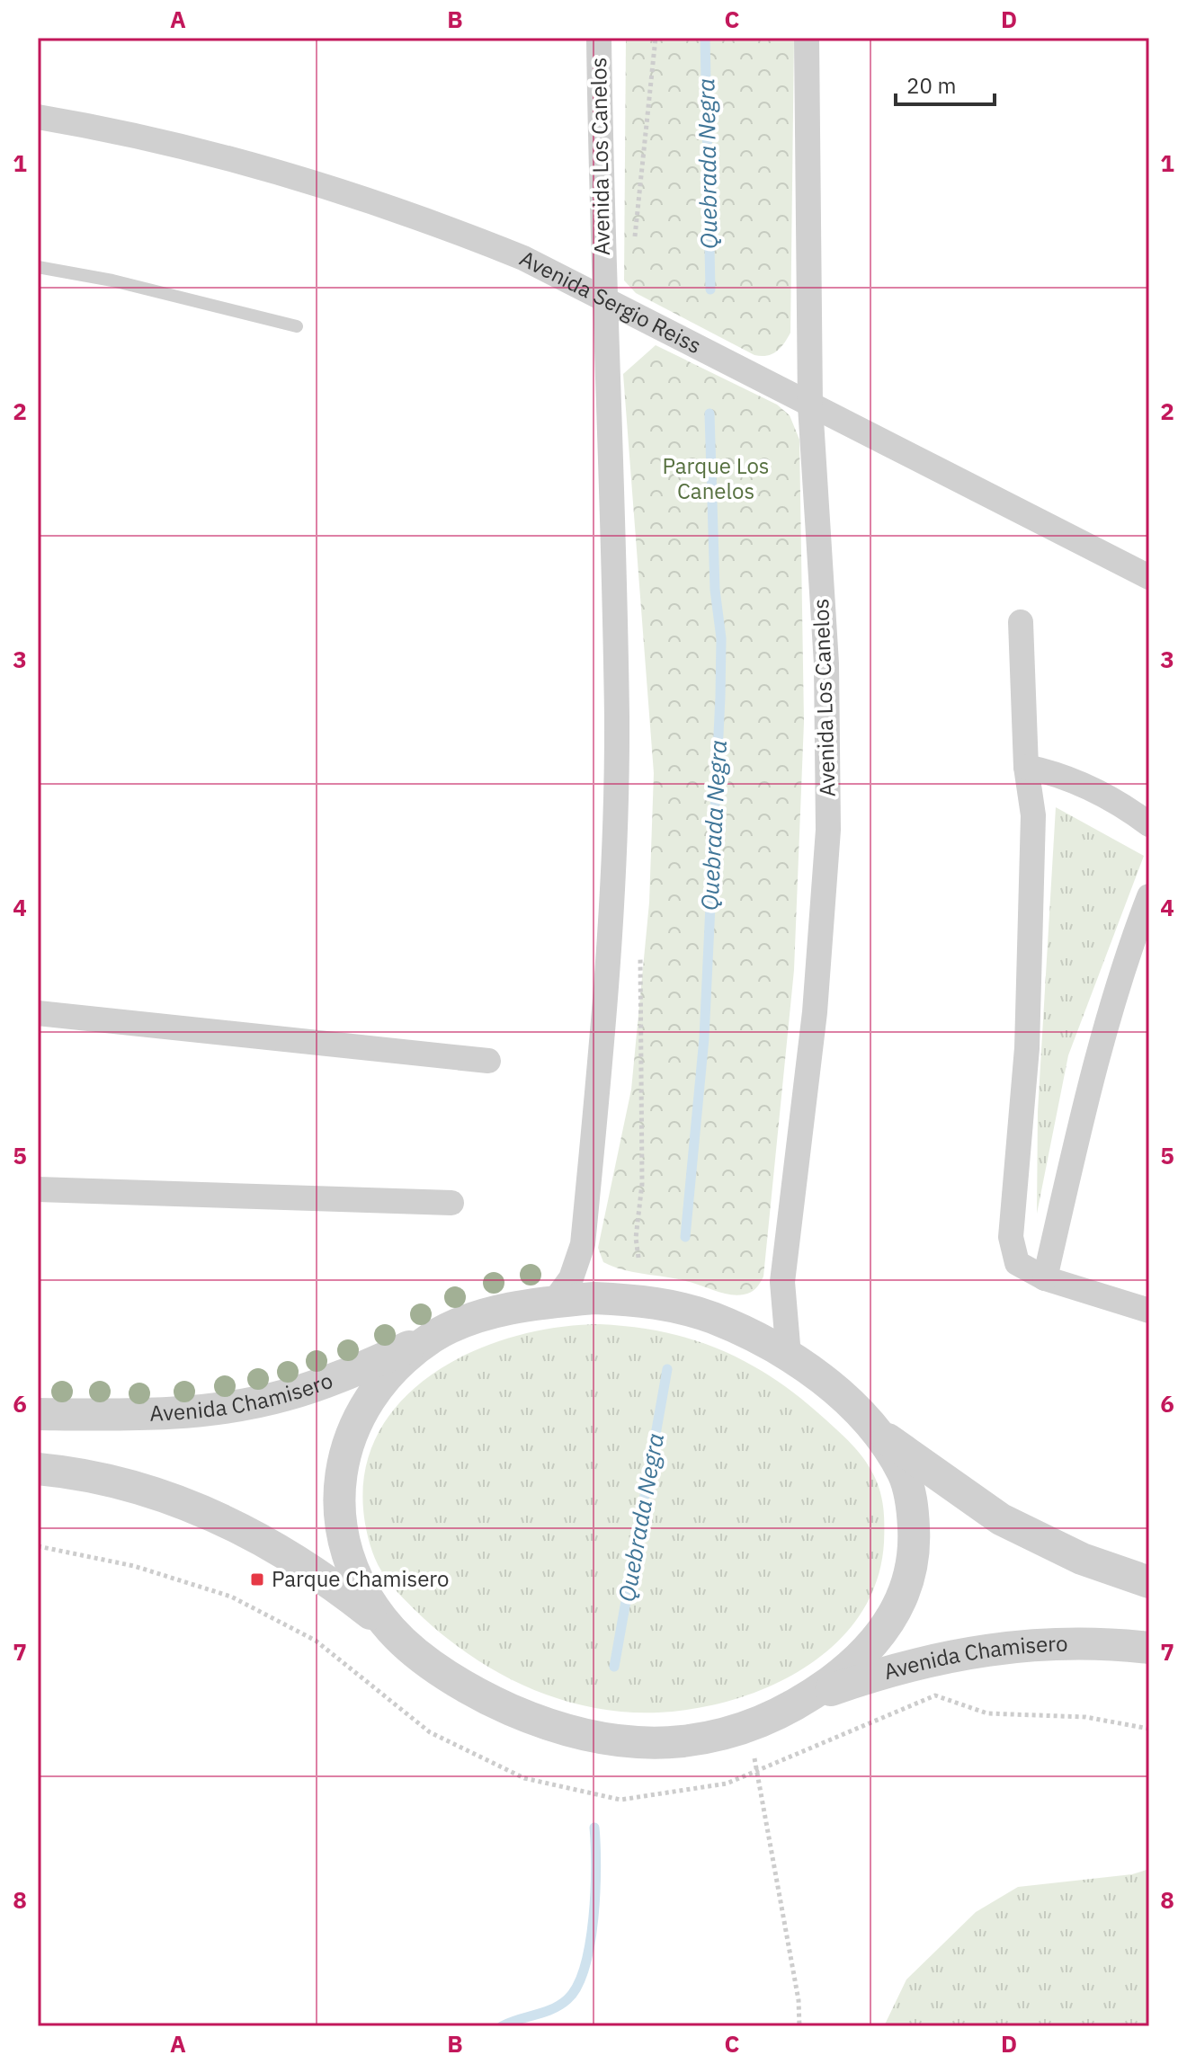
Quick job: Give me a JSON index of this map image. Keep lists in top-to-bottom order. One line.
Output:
{"streets":{"street":["Avenida Los Canelos","Avenida Sergio Reiss","Avenida Chamisero"]},"crossings":[["Avenida Los Canelos","Avenida Sergio Reiss"],["Avenida Los Canelos","Avenida Chamisero"]],"water":["Quebrada Negra"],"parks":["Parque Los Canelos"],"places":{"transit":["Parque Chamisero"]},"scale_bar":"20 m","grid":{"columns":["A","B","C","D"],"rows":["1","2","3","4","5","6","7","8"]}}
